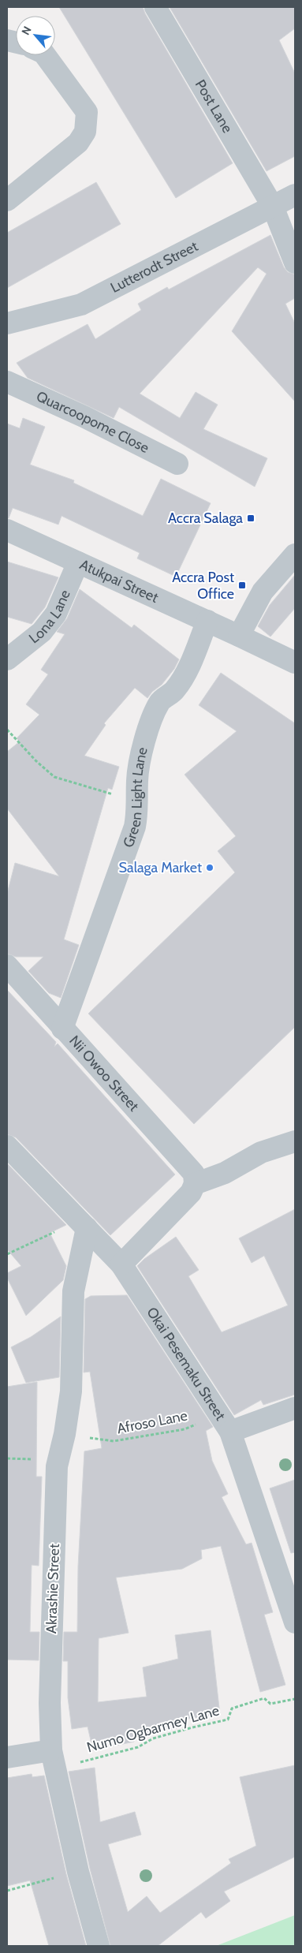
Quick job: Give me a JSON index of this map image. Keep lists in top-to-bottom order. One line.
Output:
{"streets":{"street":["Post Lane","Lutterodt Street","Quarcoopome Close","Atukpai Street","Lona Lane","Green Light Lane","Nii Owoo Street","Okai Pesemaku Street","Akrashie Street"],"path":["Afroso Lane","Numo Ogbarmey Lane"]},"crossings":[["Post Lane","Lutterodt Street"],["Atukpai Street","Lona Lane"],["Atukpai Street","Green Light Lane"],["Green Light Lane","Nii Owoo Street"],["Okai Pesemaku Street","Afroso Lane"],["Okai Pesemaku Street","Akrashie Street"],["Afroso Lane","Akrashie Street"],["Akrashie Street","Numo Ogbarmey Lane"]],"places":{"transit":["Accra Salaga","Accra Post Office"],"other":["Salaga Market"]},"north":"top left"}
